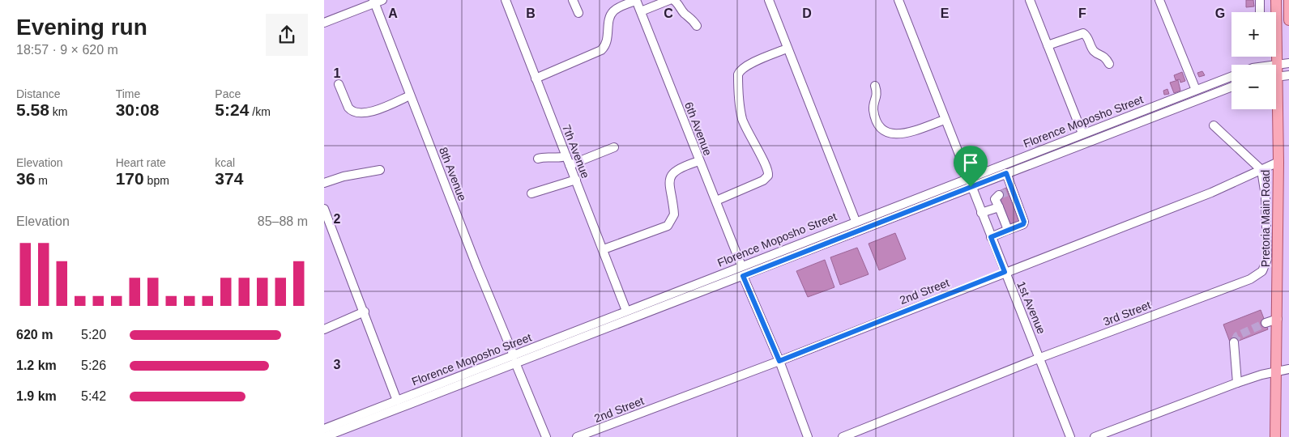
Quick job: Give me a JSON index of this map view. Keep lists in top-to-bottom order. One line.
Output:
{"streets":{"main road":["Pretoria Main Road"],"street":["Florence Moposho Street","6th Avenue","7th Avenue","8th Avenue","2nd Street","1st Avenue","3rd Street"]},"crossings":[["Florence Moposho Street","6th Avenue"],["Florence Moposho Street","7th Avenue"],["Florence Moposho Street","8th Avenue"],["Florence Moposho Street","1st Avenue"],["Pretoria Main Road","2nd Street"],["2nd Street","1st Avenue"],["2nd Street","3rd Street"],["1st Avenue","3rd Street"]],"page":{"heading":["Evening run","18:57 · 9 × 620 m"],"map_buttons":["+","−"],"stats":[["Distance","5.58 km"],["Time","30:08"],["Pace","5:24 /km"],["Elevation","36 m"],["Heart rate","170 bpm"],["kcal","374"]],"chart":["Elevation","85–88 m"],"list":[{"name":"620 m","note":"5:20"},{"name":"1.2 km","note":"5:26"},{"name":"1.9 km","note":"5:42"}]},"grid":{"columns":["A","B","C","D","E","F","G"],"rows":["1","2","3"]}}
